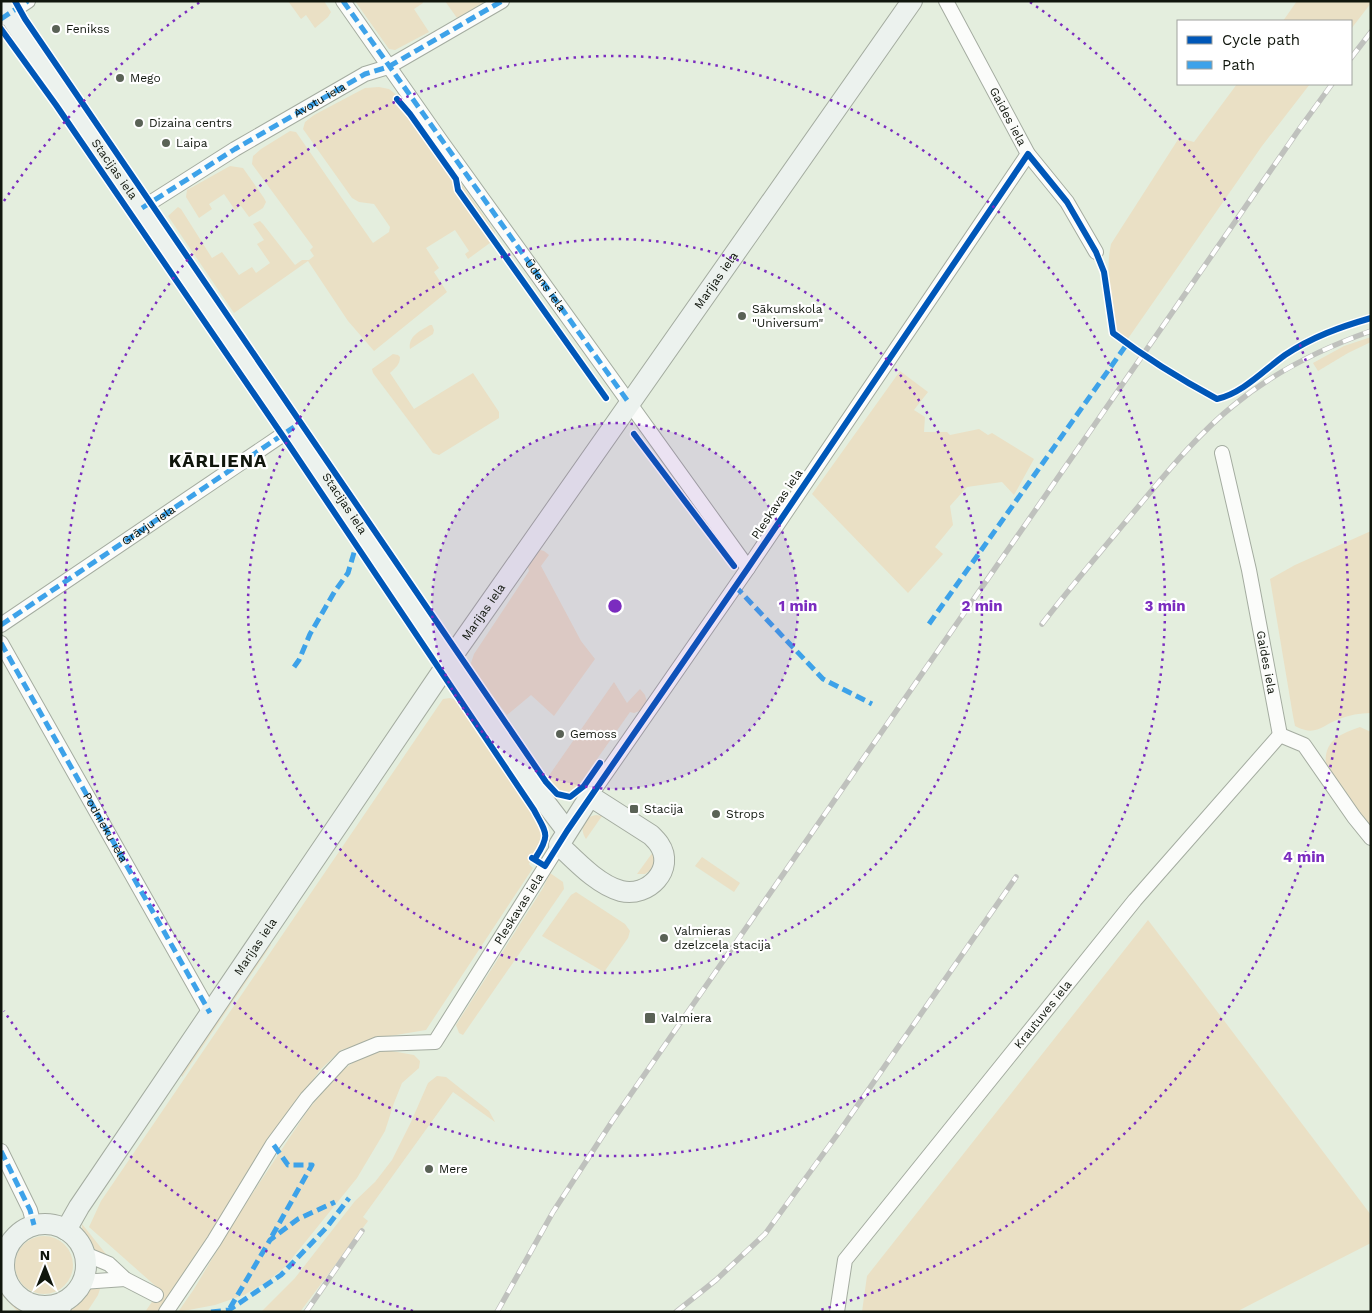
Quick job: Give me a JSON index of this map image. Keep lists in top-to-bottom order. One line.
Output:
{"streets":{"street":["Avotu iela","Gaides iela","Stacijas iela","Marijas iela","Ūdens iela","Pleskavas iela","Grāvju iela","Podnieku iela","Krautuves iela"]},"crossings":[["Avotu iela","Stacijas iela"],["Avotu iela","Ūdens iela"],["Gaides iela","Pleskavas iela"],["Gaides iela","Krautuves iela"],["Stacijas iela","Marijas iela"],["Stacijas iela","Pleskavas iela"],["Stacijas iela","Grāvju iela"],["Marijas iela","Ūdens iela"],["Marijas iela","Podnieku iela"],["Ūdens iela","Pleskavas iela"]],"districts":["KĀRLIENA"],"places":{"other":["Fenikss","Mego","Dizaina centrs","Laipa","Sākumskola \"Universum\"","Gemoss","Strops","Valmieras dzelzceļa stacija","Mere"],"transit":["Stacija","Valmiera"]},"legend":["Cycle path","Path"],"north":"top","rings":["1 min","2 min","3 min","4 min"]}
